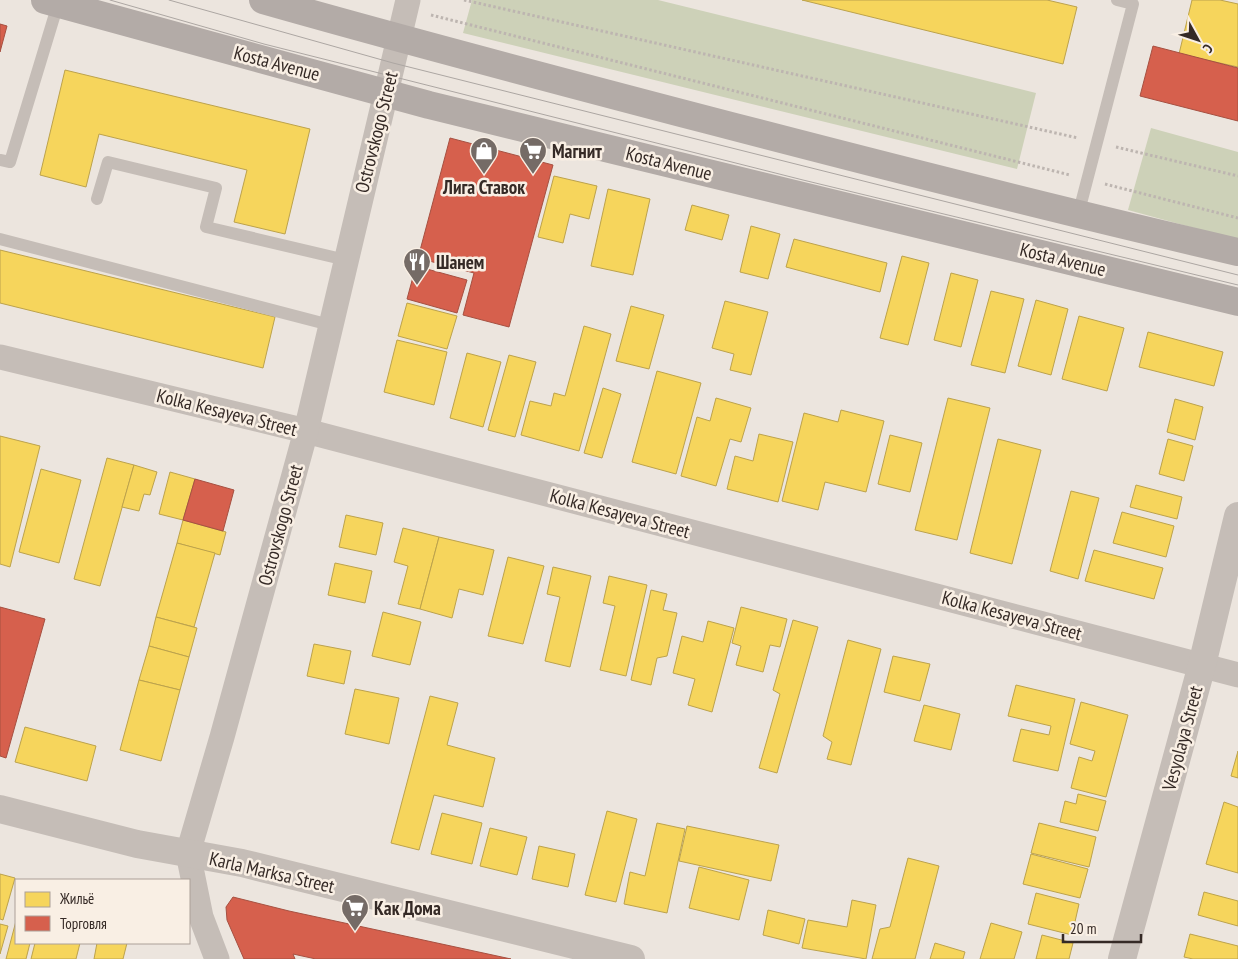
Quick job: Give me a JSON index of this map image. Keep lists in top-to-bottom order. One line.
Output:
{"streets":{"main road":["Kosta Avenue"],"street":["Ostrovskogo Street","Kolka Kesayeva Street","Vesyolaya Street","Karla Marksa Street"]},"crossings":[["Kosta Avenue","Ostrovskogo Street"],["Ostrovskogo Street","Kolka Kesayeva Street"],["Ostrovskogo Street","Karla Marksa Street"],["Kolka Kesayeva Street","Vesyolaya Street"]],"places":{"shop":["Лига Ставок"],"supermarket":["Магнит","Как Дома"],"restaurant":["Шанем"]},"legend":["Жильё","Торговля"],"scale_bar":"20 m","north":"bottom right"}
